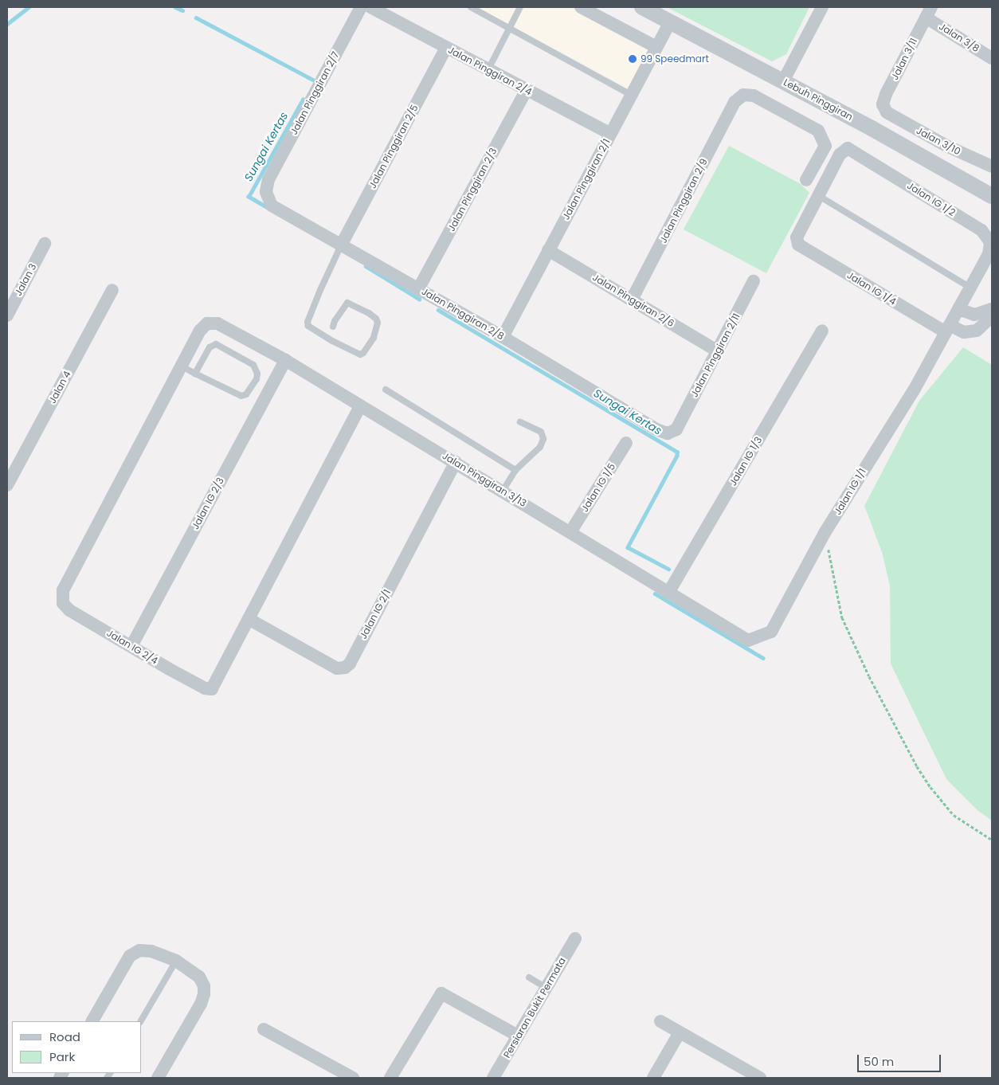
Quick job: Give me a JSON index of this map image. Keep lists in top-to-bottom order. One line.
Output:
{"streets":{"street":["Jalan 3/8","Jalan 3/11","Jalan Pinggiran 2/4","Jalan Pinggiran 2/7","Lebuh Pinggiran","Jalan 3/10","Jalan Pinggiran 2/5","Jalan Pinggiran 2/1","Jalan Pinggiran 2/3","Jalan IG 1/2","Jalan Pinggiran 2/9","Jalan 3","Jalan IG 1/4","Jalan Pinggiran 2/6","Jalan Pinggiran 2/8","Jalan Pinggiran 2/11","Jalan 4","Jalan IG 1/3","Jalan Pinggiran 3/13","Jalan IG 1/5","Jalan IG 1/1","Jalan IG 2/3","Jalan IG 2/1","Jalan IG 2/4","Persiaran Bukit Permata"]},"crossings":[["Jalan 3/8","Jalan 3/11"],["Jalan 3/11","Jalan 3/10"],["Jalan Pinggiran 2/4","Jalan Pinggiran 2/5"],["Jalan Pinggiran 2/4","Jalan Pinggiran 2/1"],["Jalan Pinggiran 2/4","Jalan Pinggiran 2/3"],["Jalan Pinggiran 2/7","Jalan Pinggiran 2/8"],["Lebuh Pinggiran","Jalan Pinggiran 2/1"],["Jalan Pinggiran 2/5","Jalan Pinggiran 2/8"],["Jalan Pinggiran 2/1","Jalan Pinggiran 2/6"],["Jalan Pinggiran 2/1","Jalan Pinggiran 2/8"],["Jalan Pinggiran 2/3","Jalan Pinggiran 2/8"],["Jalan IG 1/2","Jalan IG 1/4"],["Jalan IG 1/2","Jalan IG 1/1"],["Jalan Pinggiran 2/9","Jalan Pinggiran 2/6"],["Jalan IG 1/4","Jalan IG 1/1"],["Jalan Pinggiran 2/6","Jalan Pinggiran 2/11"],["Jalan Pinggiran 2/8","Jalan Pinggiran 2/11"],["Jalan IG 1/3","Jalan Pinggiran 3/13"],["Jalan Pinggiran 3/13","Jalan IG 1/5"],["Jalan Pinggiran 3/13","Jalan IG 1/1"],["Jalan Pinggiran 3/13","Jalan IG 2/3"],["Jalan Pinggiran 3/13","Jalan IG 2/1"],["Jalan Pinggiran 3/13","Jalan IG 2/4"],["Jalan IG 2/3","Jalan IG 2/4"],["Jalan IG 2/1","Jalan IG 2/4"]],"water":["Sungai Kertas"],"places":["99 Speedmart"],"legend":["Road","Park"],"scale_bar":"50 m"}
